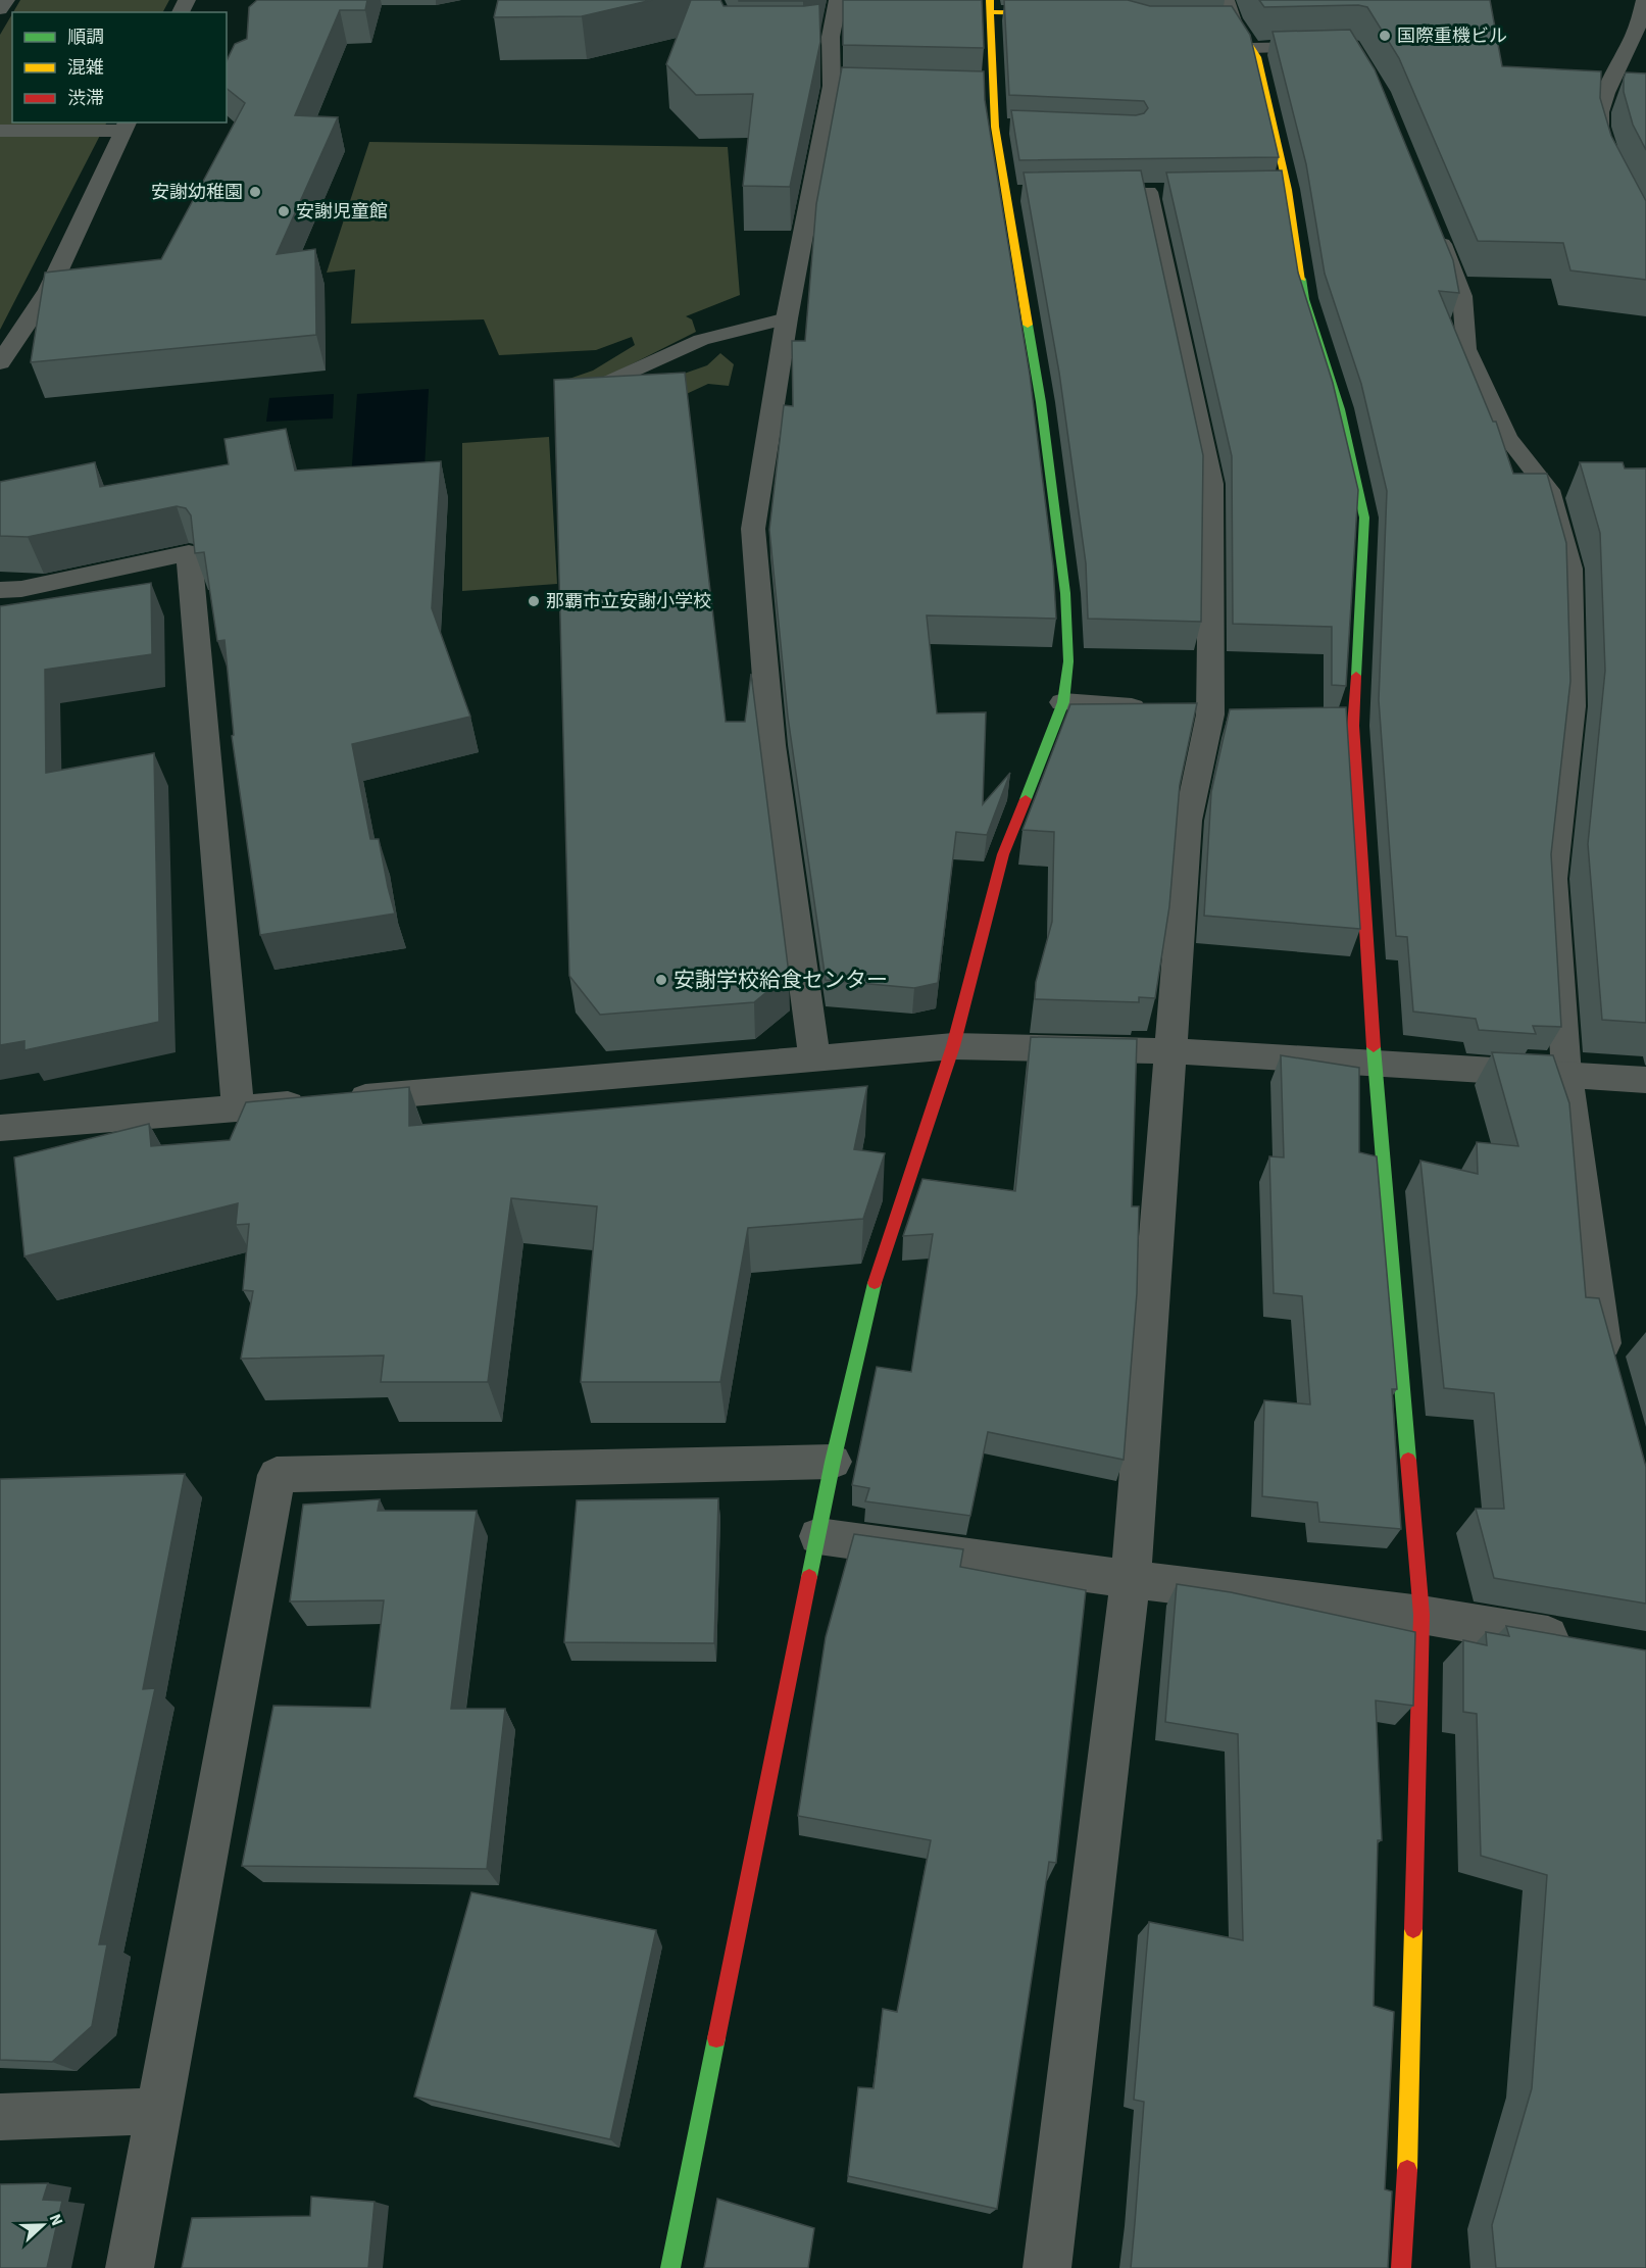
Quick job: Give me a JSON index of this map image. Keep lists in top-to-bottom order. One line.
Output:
{"places":["国際重機ビル","安謝幼稚園","安謝児童館","那覇市立安謝小学校","安謝学校給食センター"],"legend":["順調","混雑","渋滞"],"north":"right"}
